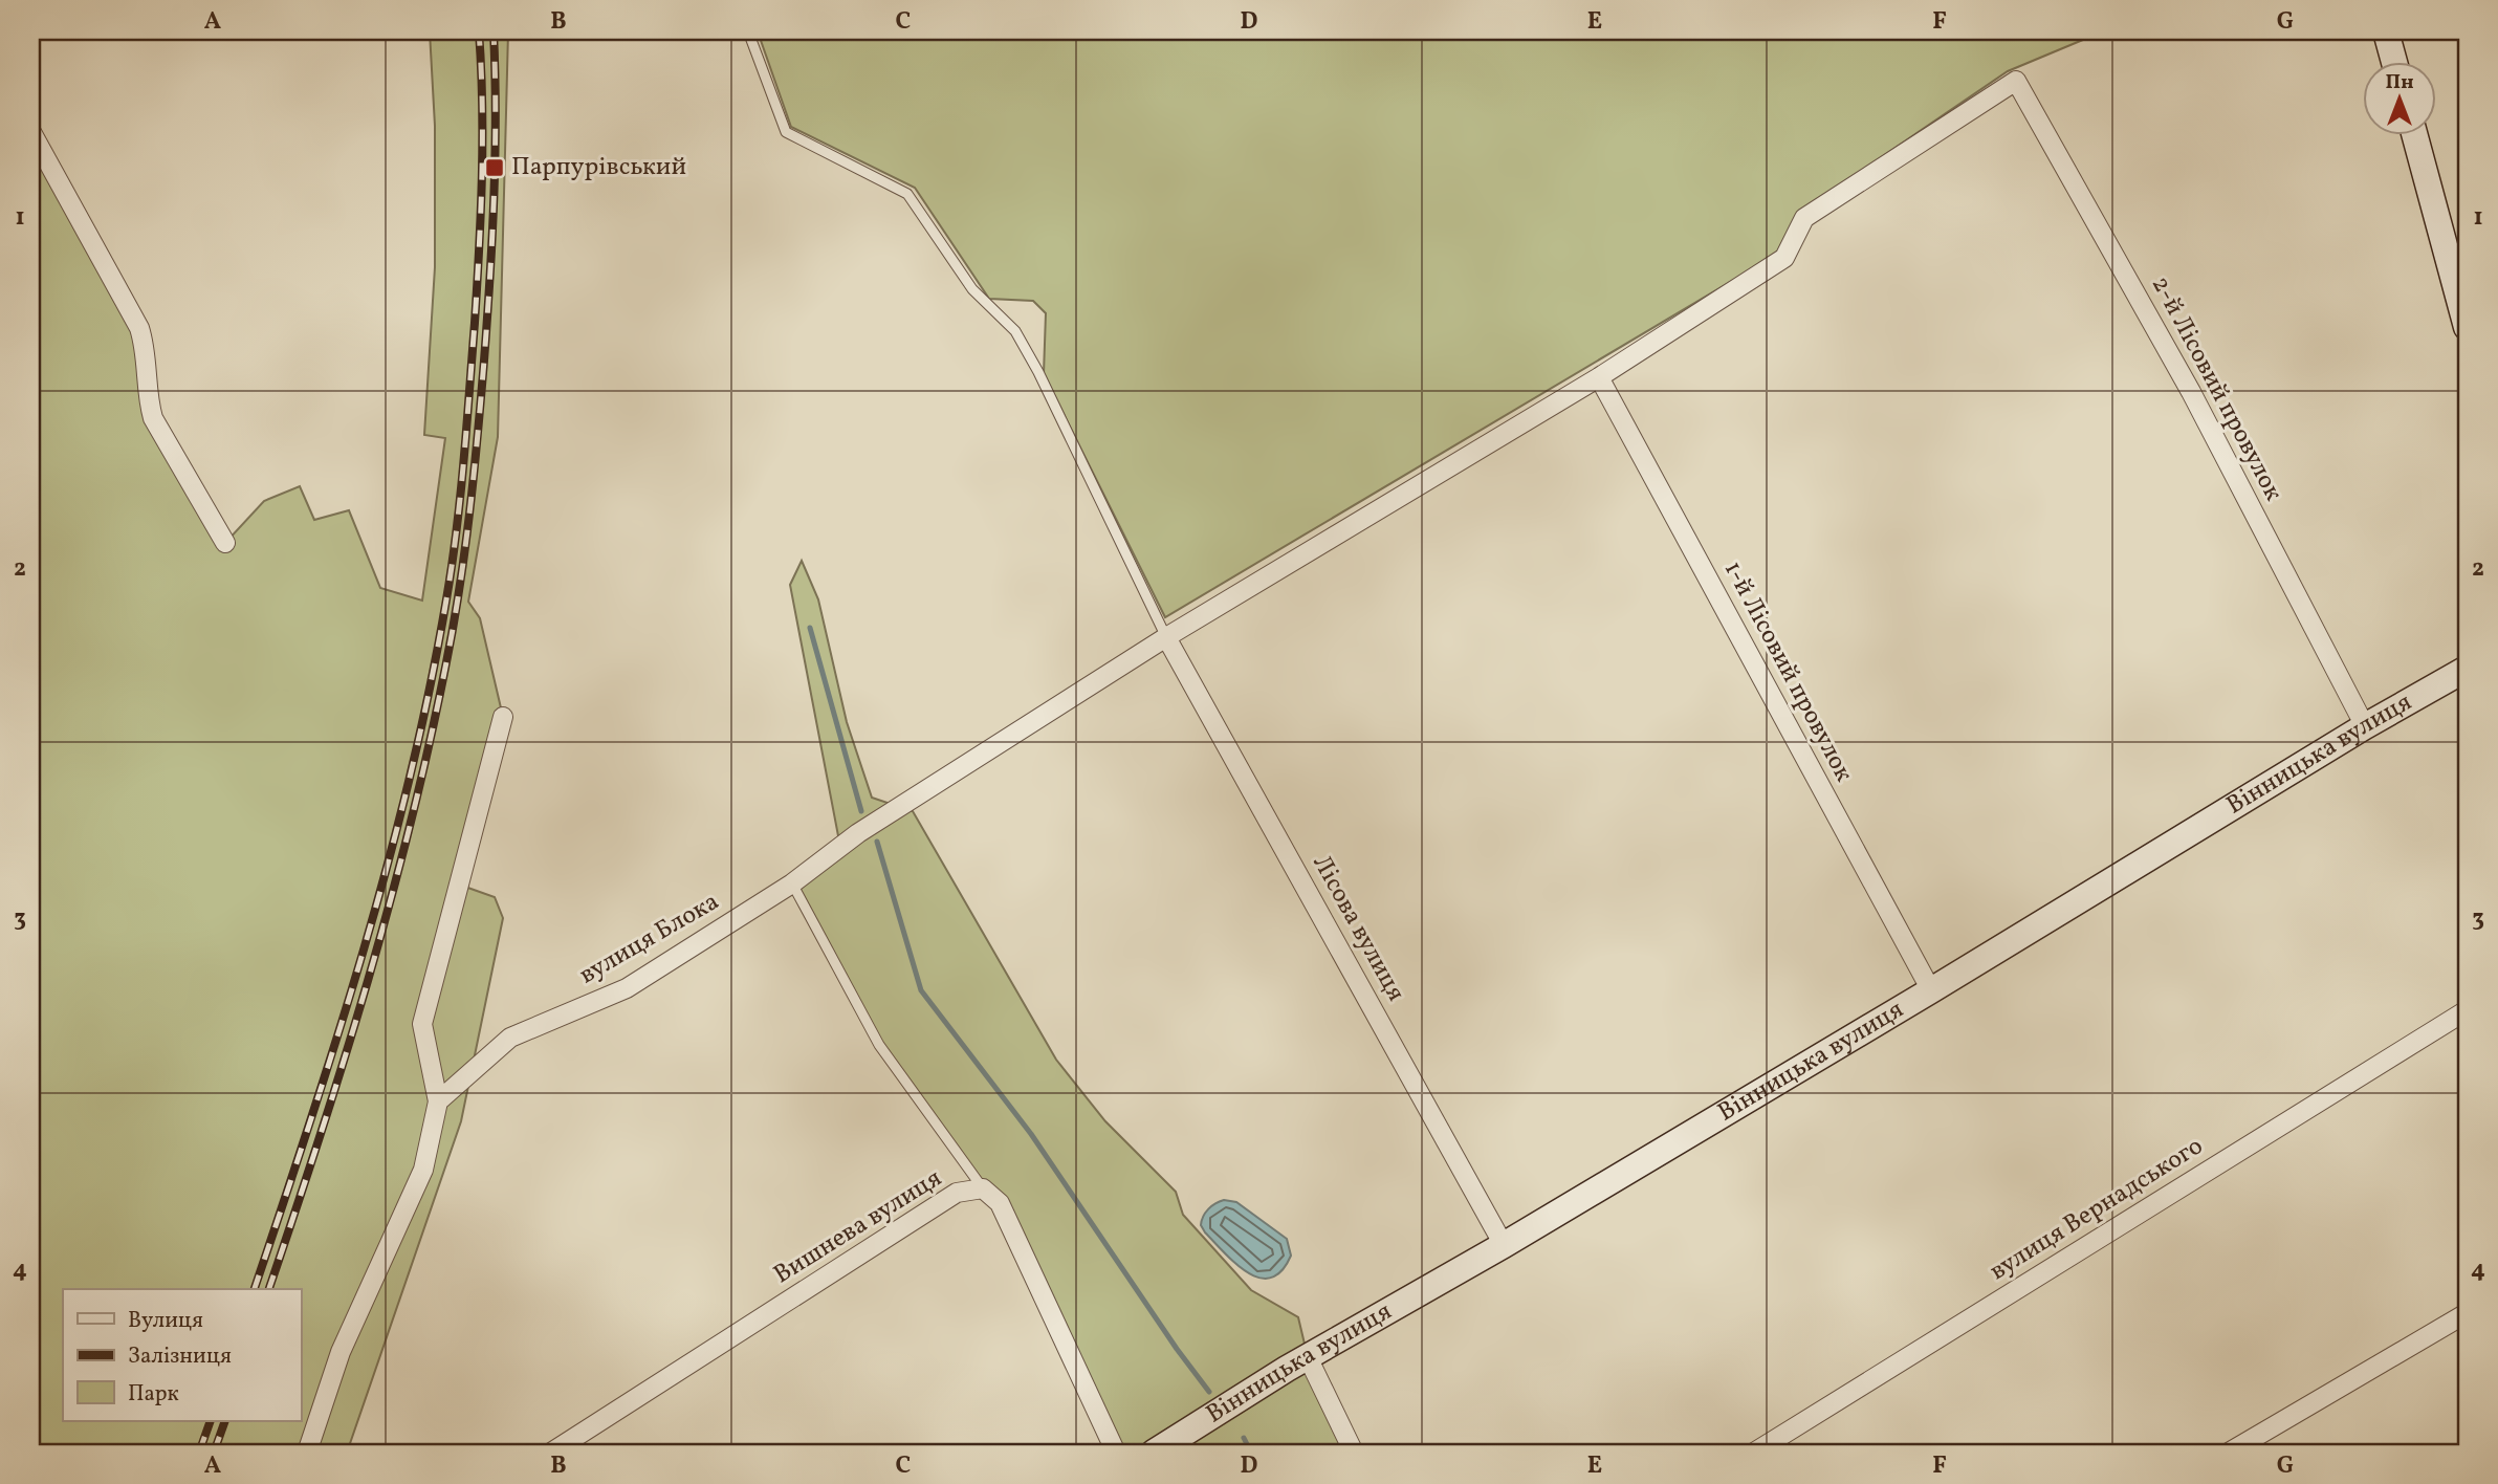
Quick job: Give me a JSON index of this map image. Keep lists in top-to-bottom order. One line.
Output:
{"streets":{"street":["2-й Лісовий провулок","1-й Лісовий провулок","Вінницька вулиця","Лісова вулиця","вулиця Блока","вулиця Вернадського","Вишнева вулиця"]},"crossings":[["2-й Лісовий провулок","Вінницька вулиця"],["2-й Лісовий провулок","вулиця Блока"],["1-й Лісовий провулок","Вінницька вулиця"],["1-й Лісовий провулок","вулиця Блока"],["Вінницька вулиця","Лісова вулиця"],["Лісова вулиця","вулиця Блока"]],"places":{"transit":["Парпурівський"]},"legend":["Вулиця","Залізниця","Парк"],"north":"top","grid":{"columns":["A","B","C","D","E","F","G"],"rows":["1","2","3","4"]}}
